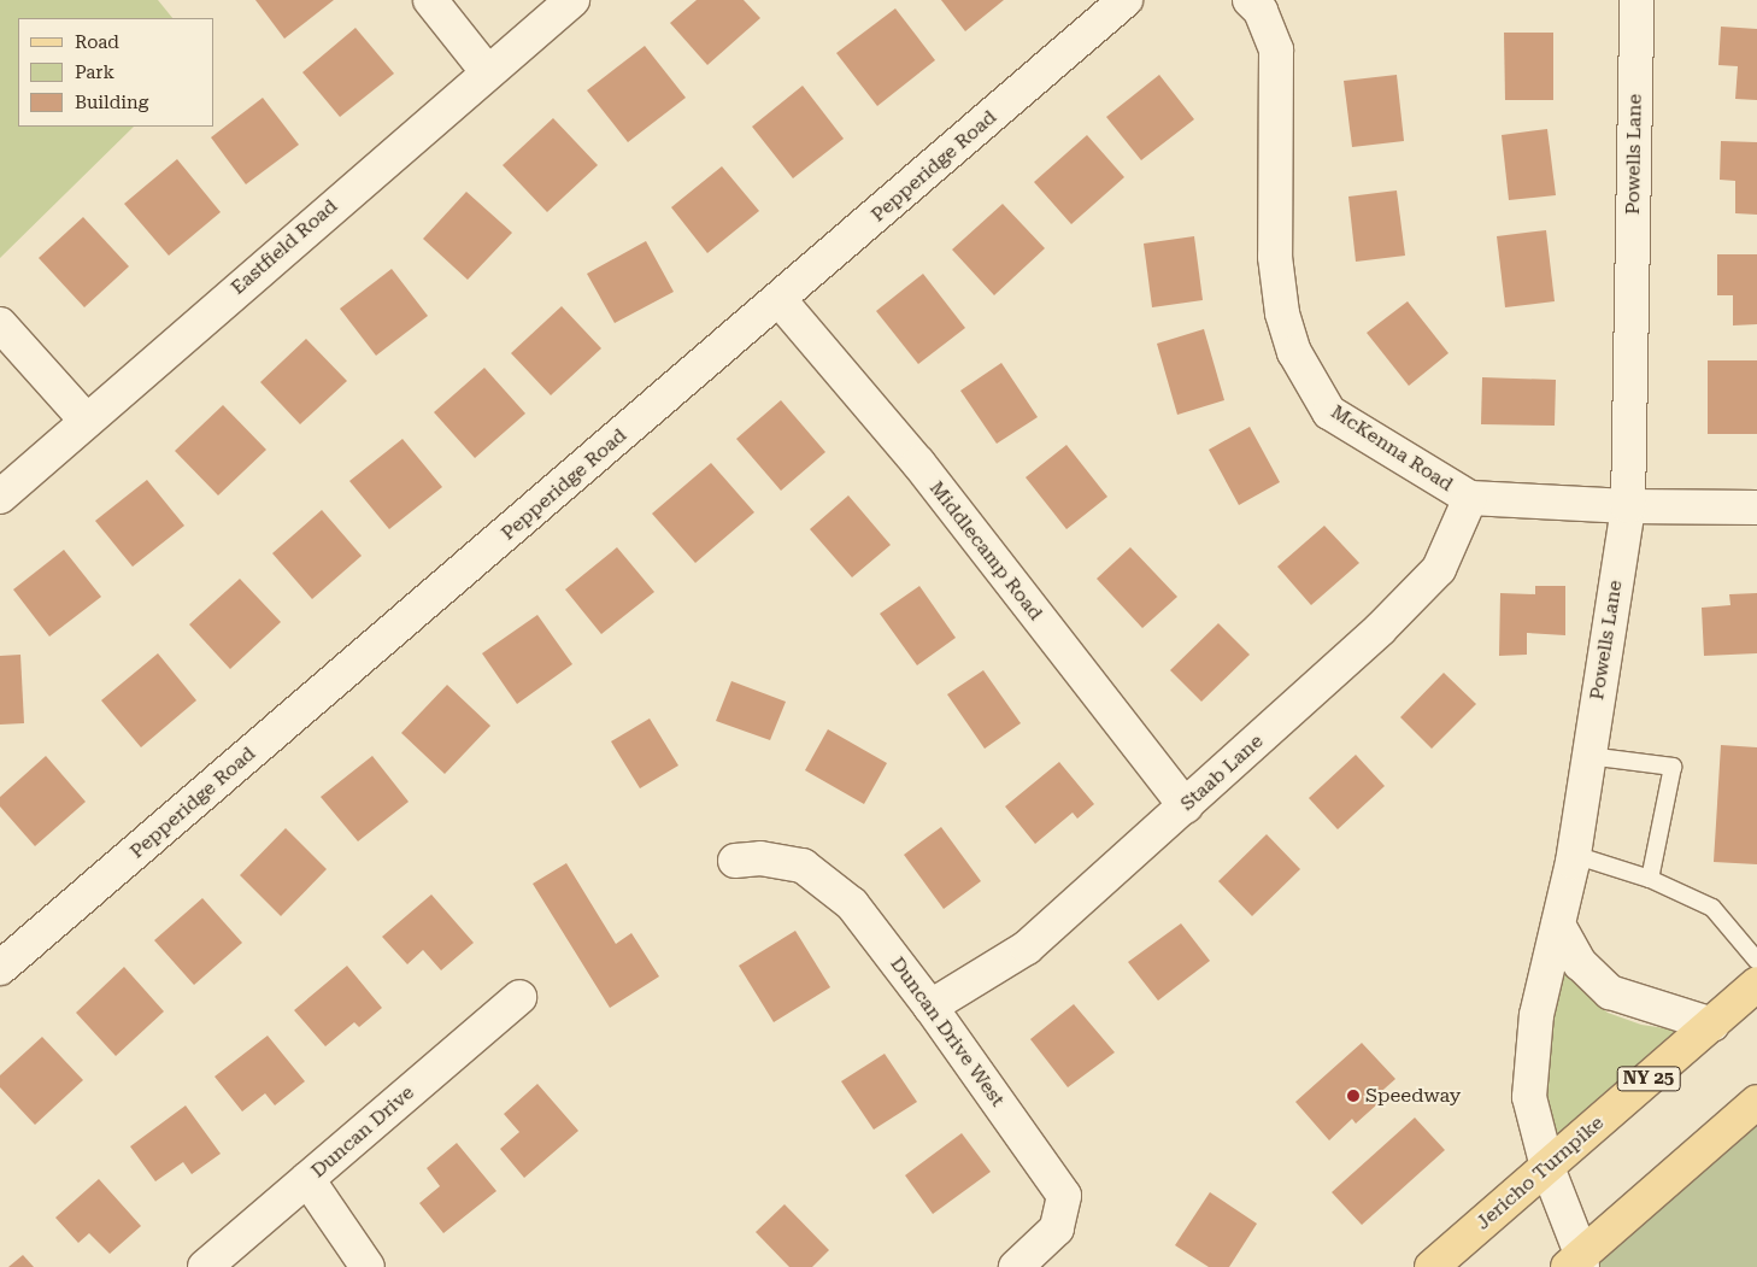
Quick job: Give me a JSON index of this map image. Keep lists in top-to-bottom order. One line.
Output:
{"streets":{"main road":["NY 25","Jericho Turnpike"],"street":["Powells Lane","Pepperidge Road","Eastfield Road","McKenna Road","Middlecamp Road","Staab Lane","Duncan Drive West","Duncan Drive"]},"crossings":[["Powells Lane","McKenna Road"],["Powells Lane","Jericho Turnpike"],["Pepperidge Road","Middlecamp Road"],["McKenna Road","Staab Lane"],["Middlecamp Road","Staab Lane"],["Staab Lane","Duncan Drive West"]],"places":["Speedway"],"legend":["Road","Park","Building"]}
